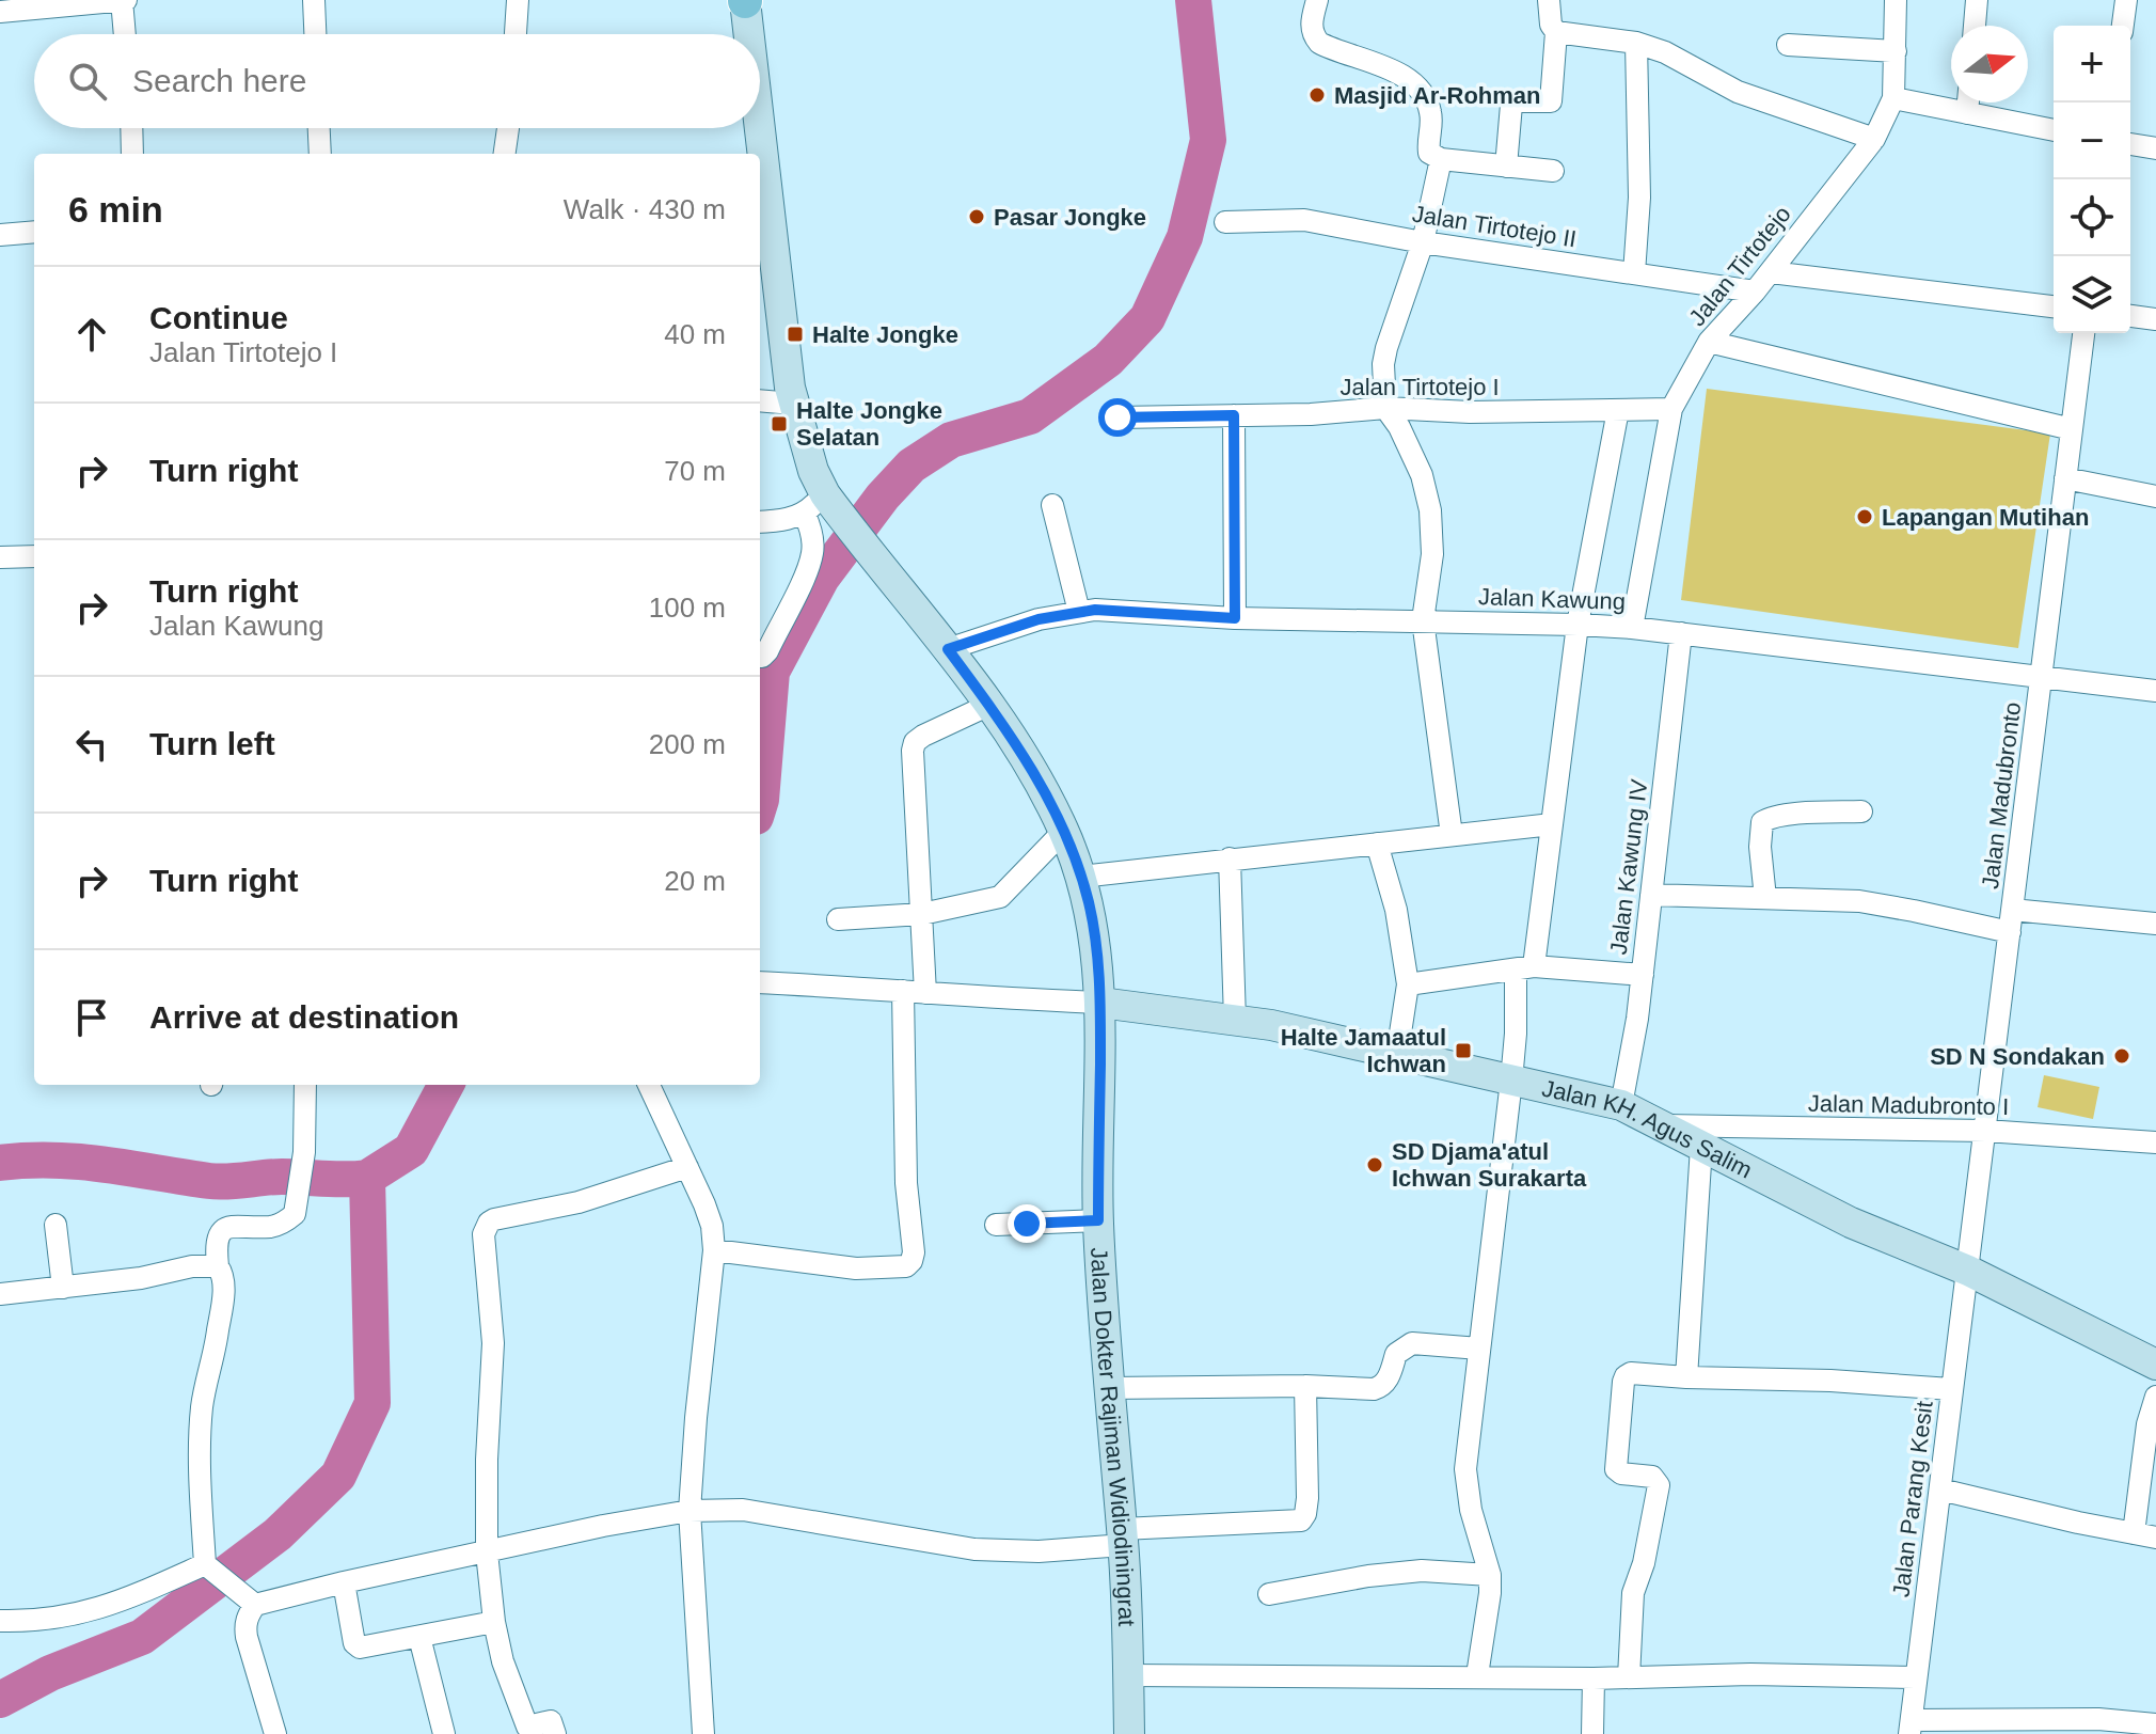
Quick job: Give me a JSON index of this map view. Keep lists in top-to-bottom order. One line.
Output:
{"streets":{"main road":["Jalan KH. Agus Salim","Jalan Dokter Rajiman Widiodiningrat"],"street":["Jalan Tirtotejo II","Jalan Tirtotejo","Jalan Tirtotejo I","Jalan Kawung","Jalan Madubronto","Jalan Kawung IV","Jalan Madubronto I","Jalan Parang Kesit"]},"crossings":[["Jalan Tirtotejo II","Jalan Tirtotejo"],["Jalan Tirtotejo","Jalan Tirtotejo I"],["Jalan Tirtotejo","Jalan Kawung"],["Jalan Kawung","Jalan Madubronto"],["Jalan Kawung","Jalan Kawung IV"],["Jalan Kawung","Jalan Dokter Rajiman Widiodiningrat"],["Jalan Madubronto","Jalan Madubronto I"],["Jalan Madubronto","Jalan KH. Agus Salim"],["Jalan Madubronto","Jalan Parang Kesit"],["Jalan Kawung IV","Jalan KH. Agus Salim"],["Jalan Madubronto I","Jalan KH. Agus Salim"],["Jalan KH. Agus Salim","Jalan Dokter Rajiman Widiodiningrat"],["Jalan KH. Agus Salim","Jalan Parang Kesit"]],"places":{"other":["Masjid Ar-Rohman","Pasar Jongke","Lapangan Mutihan","SD N Sondakan","SD Djama'atul Ichwan Surakarta"],"transit":["Halte Jongke","Halte Jongke Selatan","Halte Jamaatul Ichwan"]},"north":"right","page":{"map_buttons":["+","−"],"search":"Search here","heading":["6 min","Walk · 430 m"],"list":[["Continue","Jalan Tirtotejo I","40 m"],["Turn right","70 m"],["Turn right","Jalan Kawung","100 m"],["Turn left","200 m"],["Turn right","20 m"],"Arrive at destination"]}}
